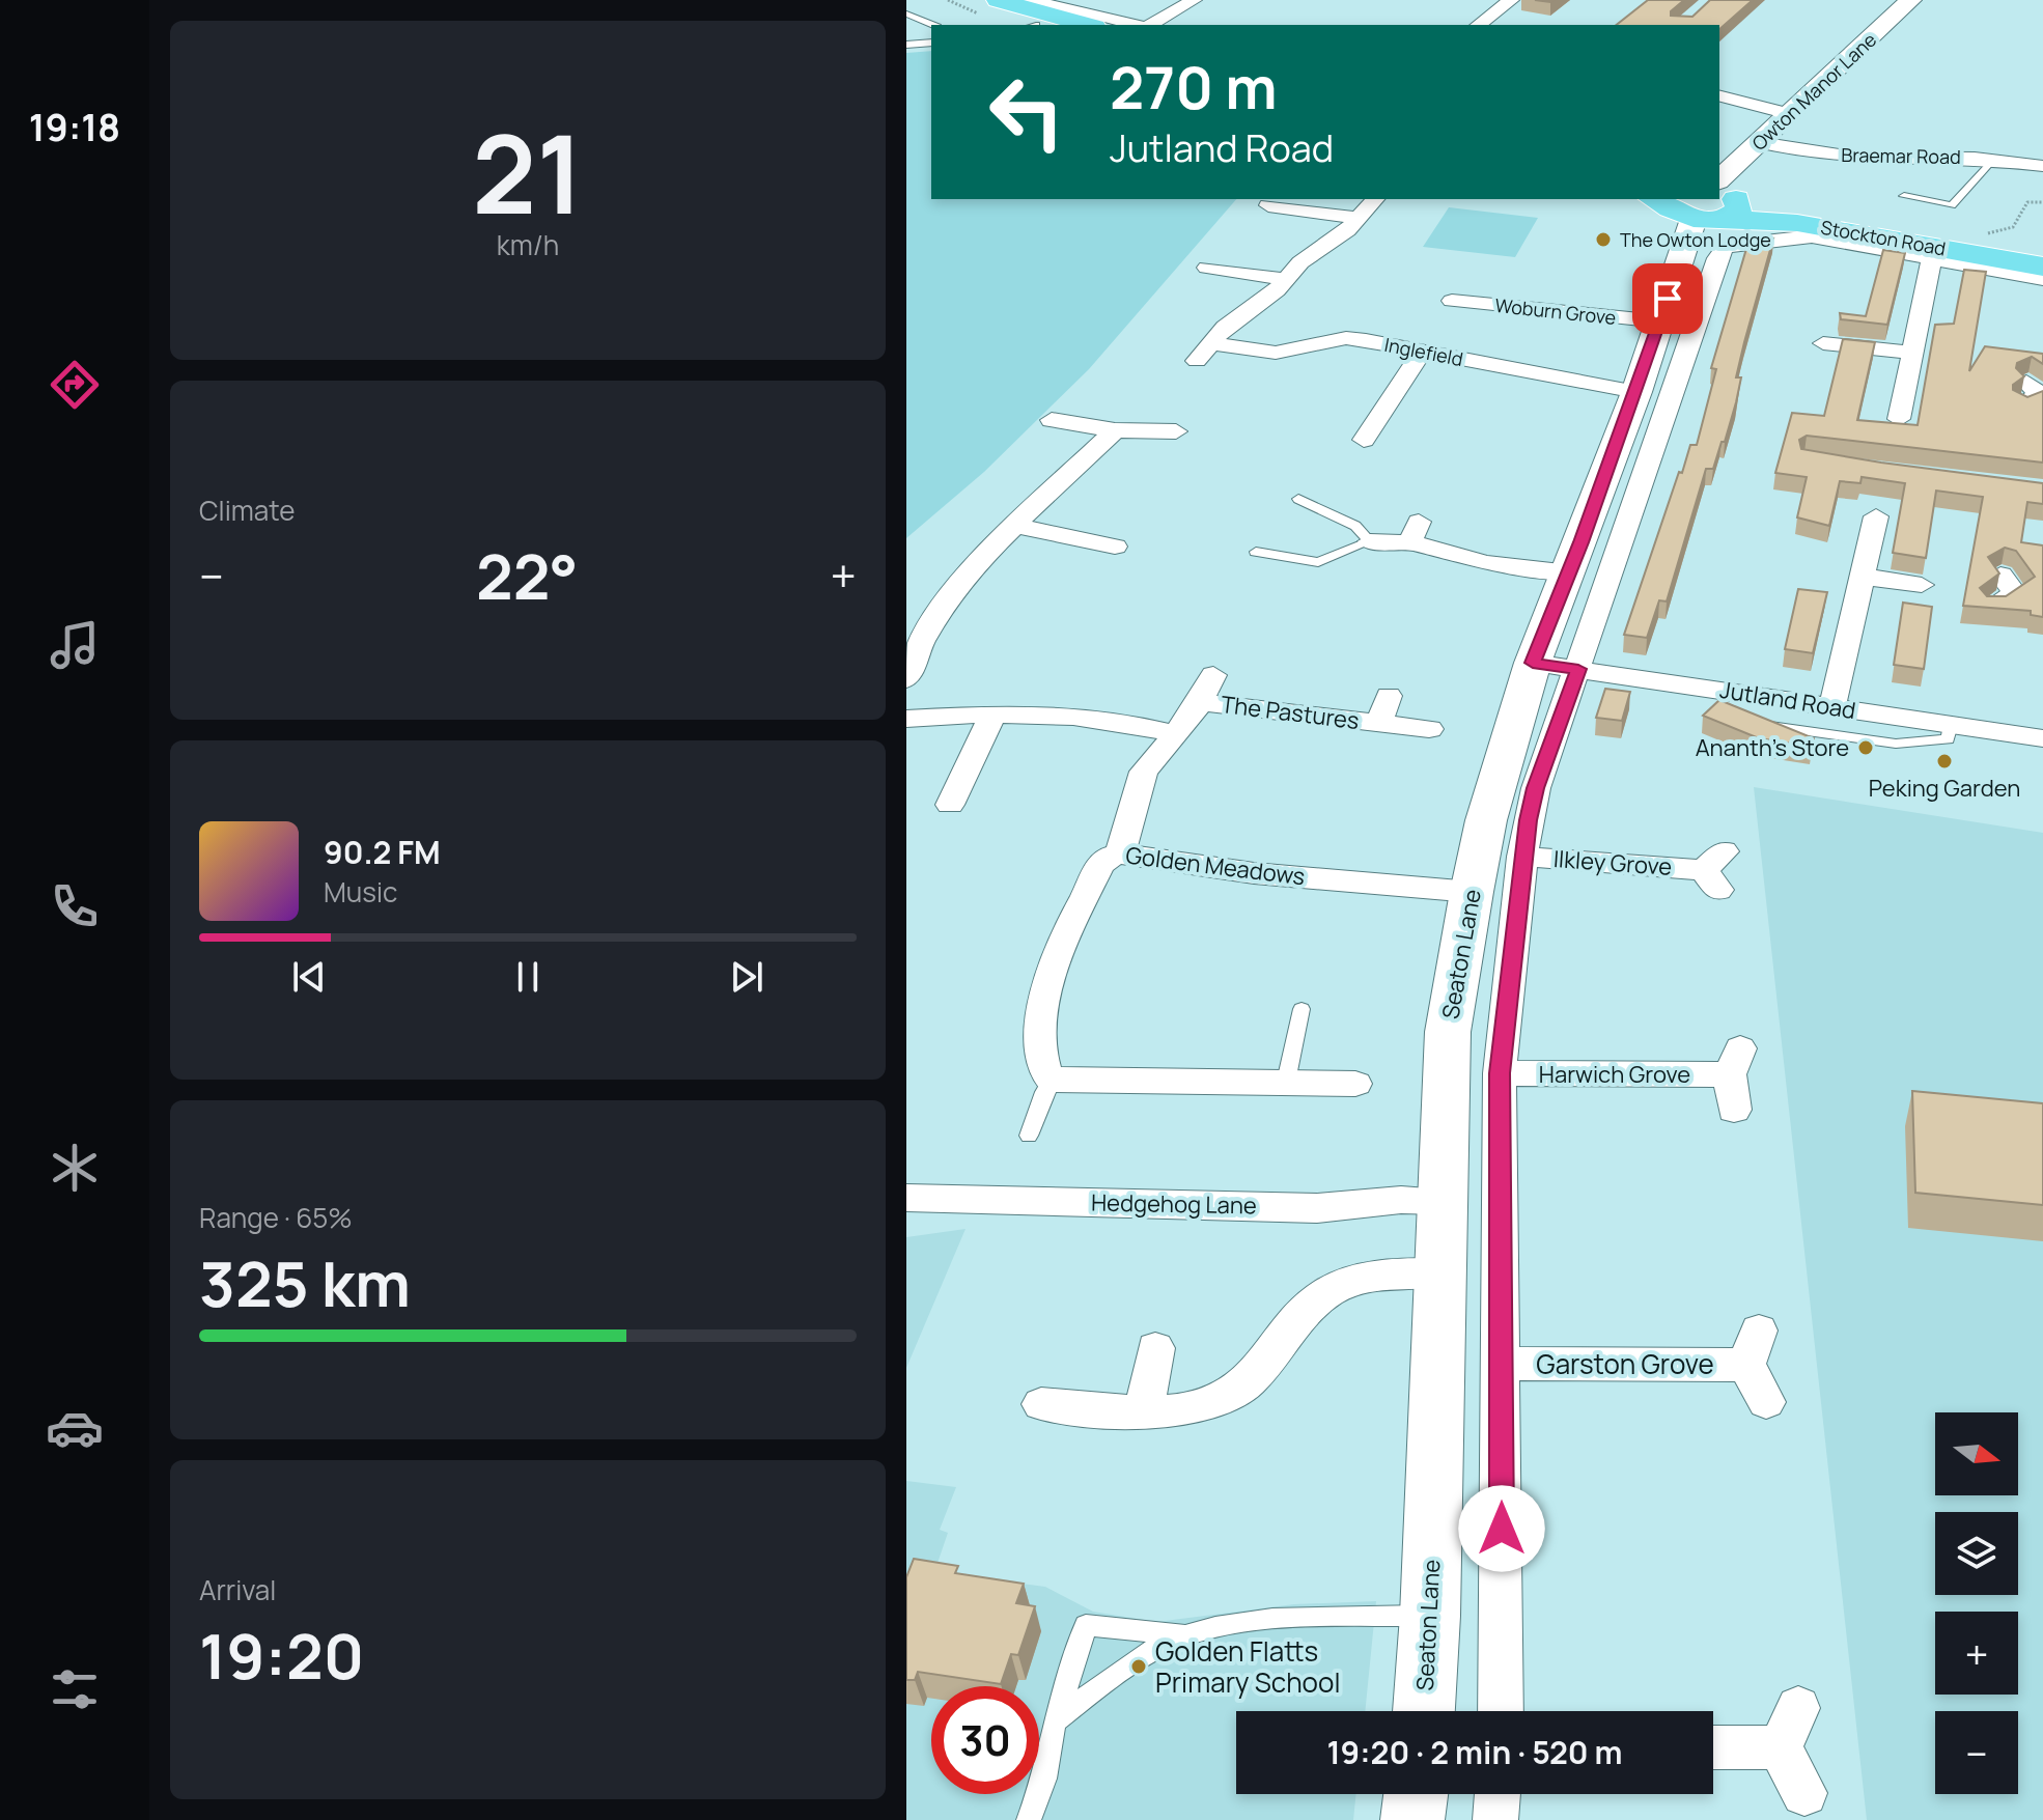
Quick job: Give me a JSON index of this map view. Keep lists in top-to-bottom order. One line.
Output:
{"streets":{"highway":["Stockton Road"],"main road":["Owton Manor Lane","Seaton Lane"],"street":["Braemar Road","Woburn Grove","Inglefield","Jutland Road","The Pastures","Ilkley Grove","Golden Meadows","Harwich Grove","Hedgehog Lane","Garston Grove"]},"crossings":[["Owton Manor Lane","Braemar Road"],["Stockton Road","Seaton Lane"],["Woburn Grove","Seaton Lane"],["Inglefield","Seaton Lane"],["Jutland Road","Seaton Lane"],["The Pastures","Golden Meadows"],["Ilkley Grove","Seaton Lane"],["Golden Meadows","Seaton Lane"],["Seaton Lane","Harwich Grove"],["Seaton Lane","Hedgehog Lane"],["Seaton Lane","Garston Grove"]],"places":["The Owton Lodge","Ananth's Store","Peking Garden","Golden Flatts Primary School"],"north":"right","page":{"tabs":"19:18","tile":[["21","km/h"],"Climate",["Range · 65%","325 km"],["Arrival","19:20"]],"turn":["270 m","Jutland Road"],"heat":["−","22°","+"],"song":["90.2 FM","Music"],"map_buttons":["+","−"],"limit":"30","trip":"19:20 · 2 min · 520 m"}}
